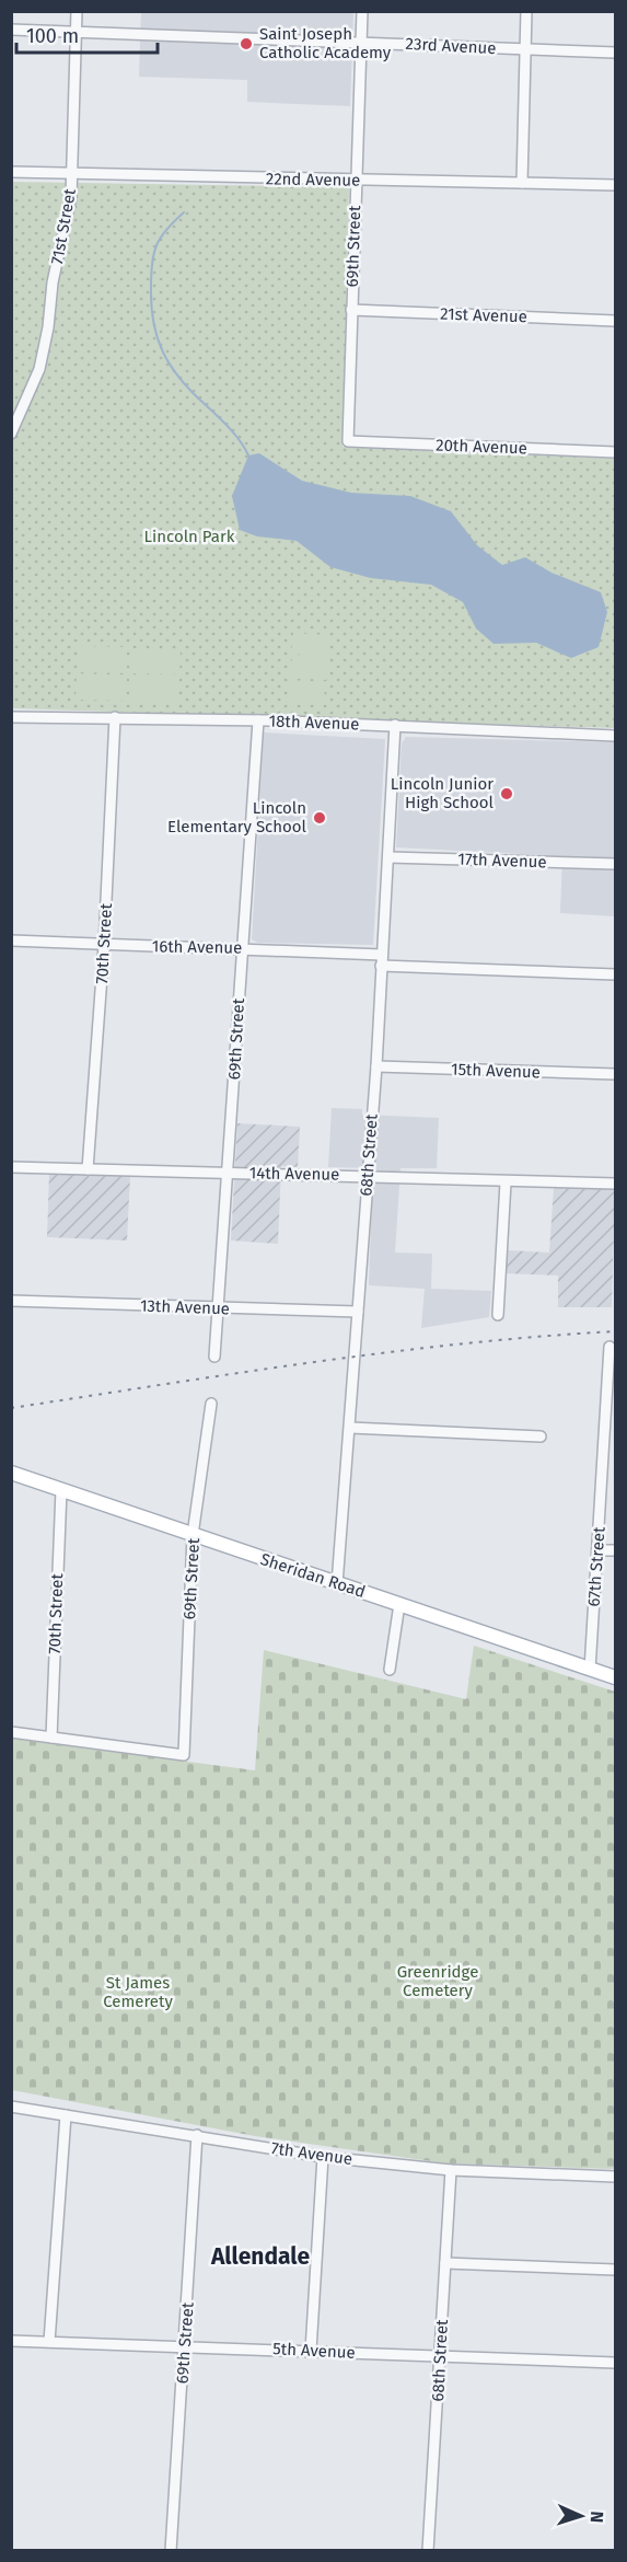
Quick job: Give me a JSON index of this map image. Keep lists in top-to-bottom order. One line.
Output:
{"streets":{"main road":["Sheridan Road"],"street":["23rd Avenue","22nd Avenue","71st Street","69th Street","21st Avenue","20th Avenue","18th Avenue","17th Avenue","70th Street","16th Avenue","15th Avenue","68th Street","14th Avenue","13th Avenue","67th Street","7th Avenue","5th Avenue"]},"crossings":[["23rd Avenue","71st Street"],["23rd Avenue","69th Street"],["22nd Avenue","71st Street"],["22nd Avenue","69th Street"],["69th Street","21st Avenue"],["69th Street","20th Avenue"],["69th Street","18th Avenue"],["69th Street","70th Street"],["69th Street","16th Avenue"],["69th Street","14th Avenue"],["69th Street","13th Avenue"],["69th Street","Sheridan Road"],["69th Street","7th Avenue"],["69th Street","5th Avenue"],["18th Avenue","70th Street"],["18th Avenue","68th Street"],["17th Avenue","68th Street"],["70th Street","16th Avenue"],["70th Street","14th Avenue"],["70th Street","Sheridan Road"],["16th Avenue","68th Street"],["15th Avenue","68th Street"],["68th Street","14th Avenue"],["68th Street","13th Avenue"],["68th Street","Sheridan Road"],["68th Street","7th Avenue"],["68th Street","5th Avenue"],["67th Street","Sheridan Road"]],"districts":["Allendale"],"parks":["Lincoln Park","Greenridge Cemetery","St James Cemerety"],"places":["Saint Joseph Catholic Academy","Lincoln Junior High School","Lincoln Elementary School"],"scale_bar":"100 m","north":"right"}
